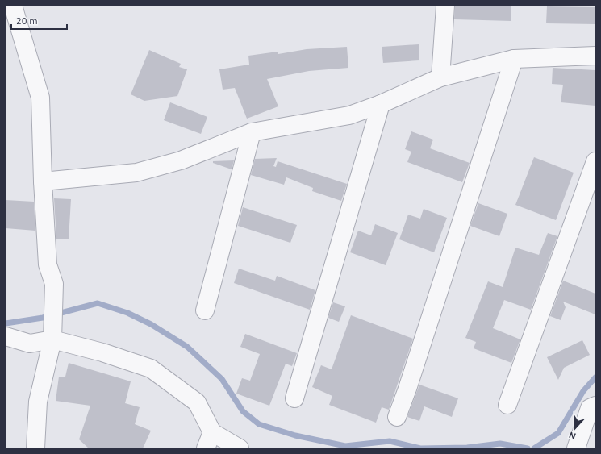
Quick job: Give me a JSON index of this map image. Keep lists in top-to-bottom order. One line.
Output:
{"scale_bar":"20 m","north":"bottom"}
